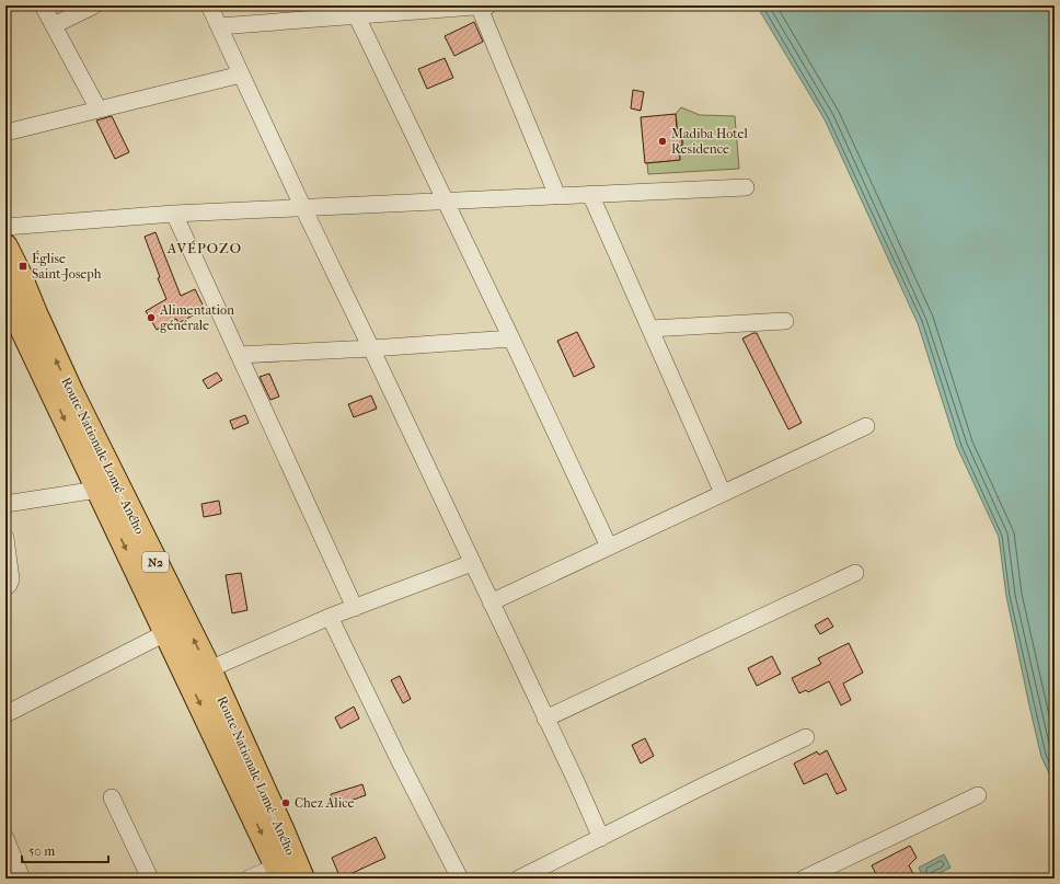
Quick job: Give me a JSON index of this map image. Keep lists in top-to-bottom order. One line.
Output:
{"streets":{"highway":["Route Nationale Lomé - Aného","N2"]},"districts":["AVÉPOZO"],"places":{"other":["Madiba Hotel Residence","Alimentation générale","Chez Alice"],"transit":["Église Saint-Joseph"]},"scale_bar":"50 m"}
